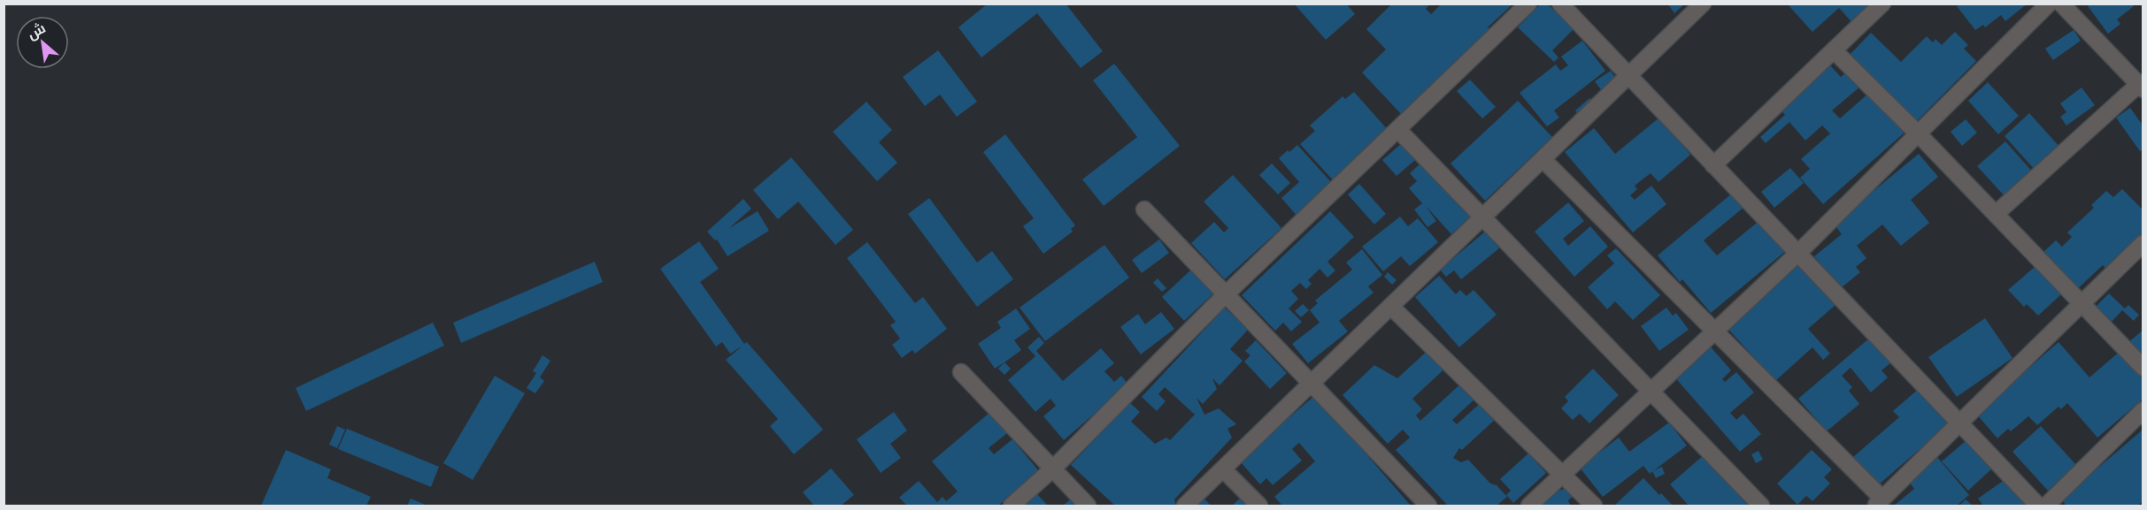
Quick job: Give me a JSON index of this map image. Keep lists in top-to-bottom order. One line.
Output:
{"north":"top left"}
